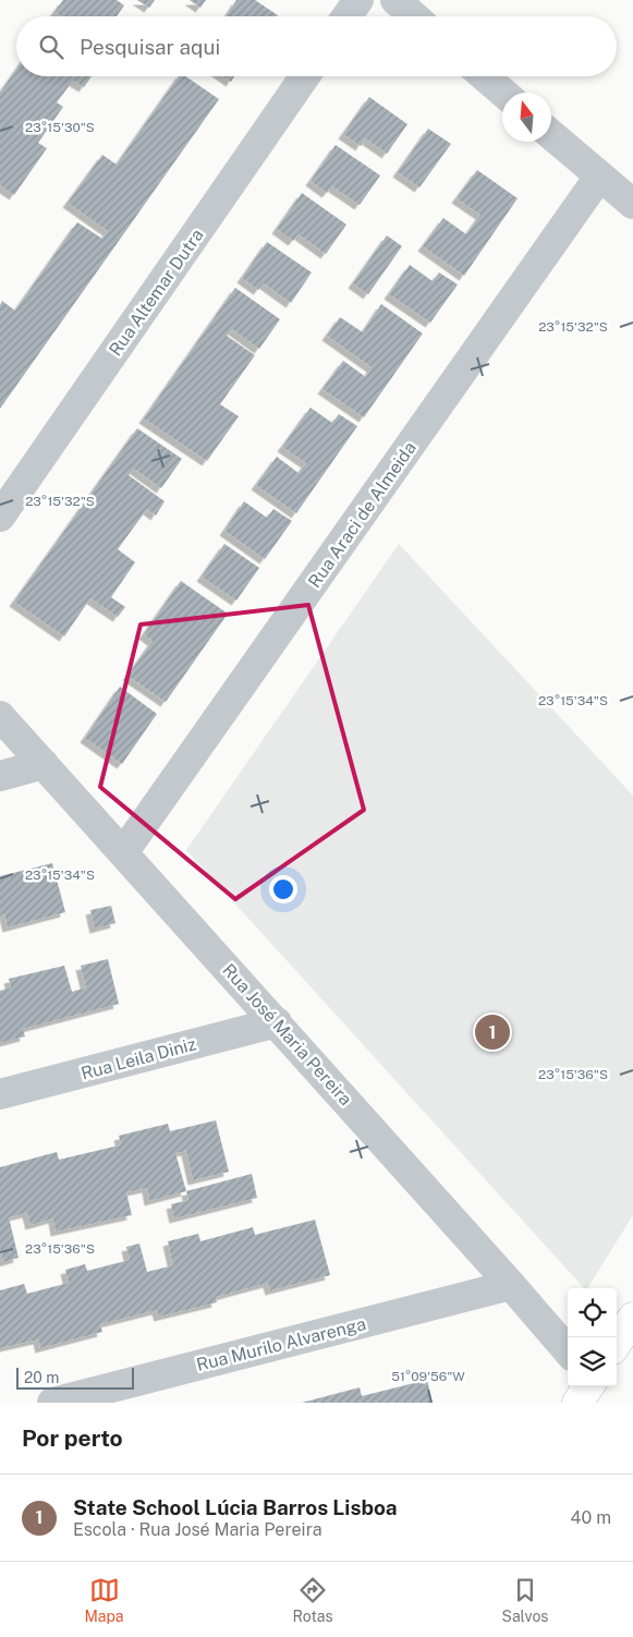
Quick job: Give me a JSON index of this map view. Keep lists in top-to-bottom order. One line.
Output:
{"streets":{"street":["Rua Altemar Dutra","Rua Araci de Almeida","Rua José Maria Pereira","Rua Leila Diniz","Rua Murilo Alvarenga"]},"crossings":[["Rua Araci de Almeida","Rua José Maria Pereira"],["Rua José Maria Pereira","Rua Leila Diniz"],["Rua José Maria Pereira","Rua Murilo Alvarenga"]],"scale_bar":"20 m","north":"top","page":{"search":"Pesquisar aqui","pins":"1","scale":"20 m","heading":"Por perto","list":[{"mark":"1","name":"State School Lúcia Barros Lisboa","note":"Escola · Rua José Maria Pereira","value":"40 m"}],"nav":["Mapa","Rotas","Salvos"]},"coordinates":["23°15'30\"S","23°15'32\"S","23°15'34\"S","23°15'36\"S","51°09'56\"W"]}
